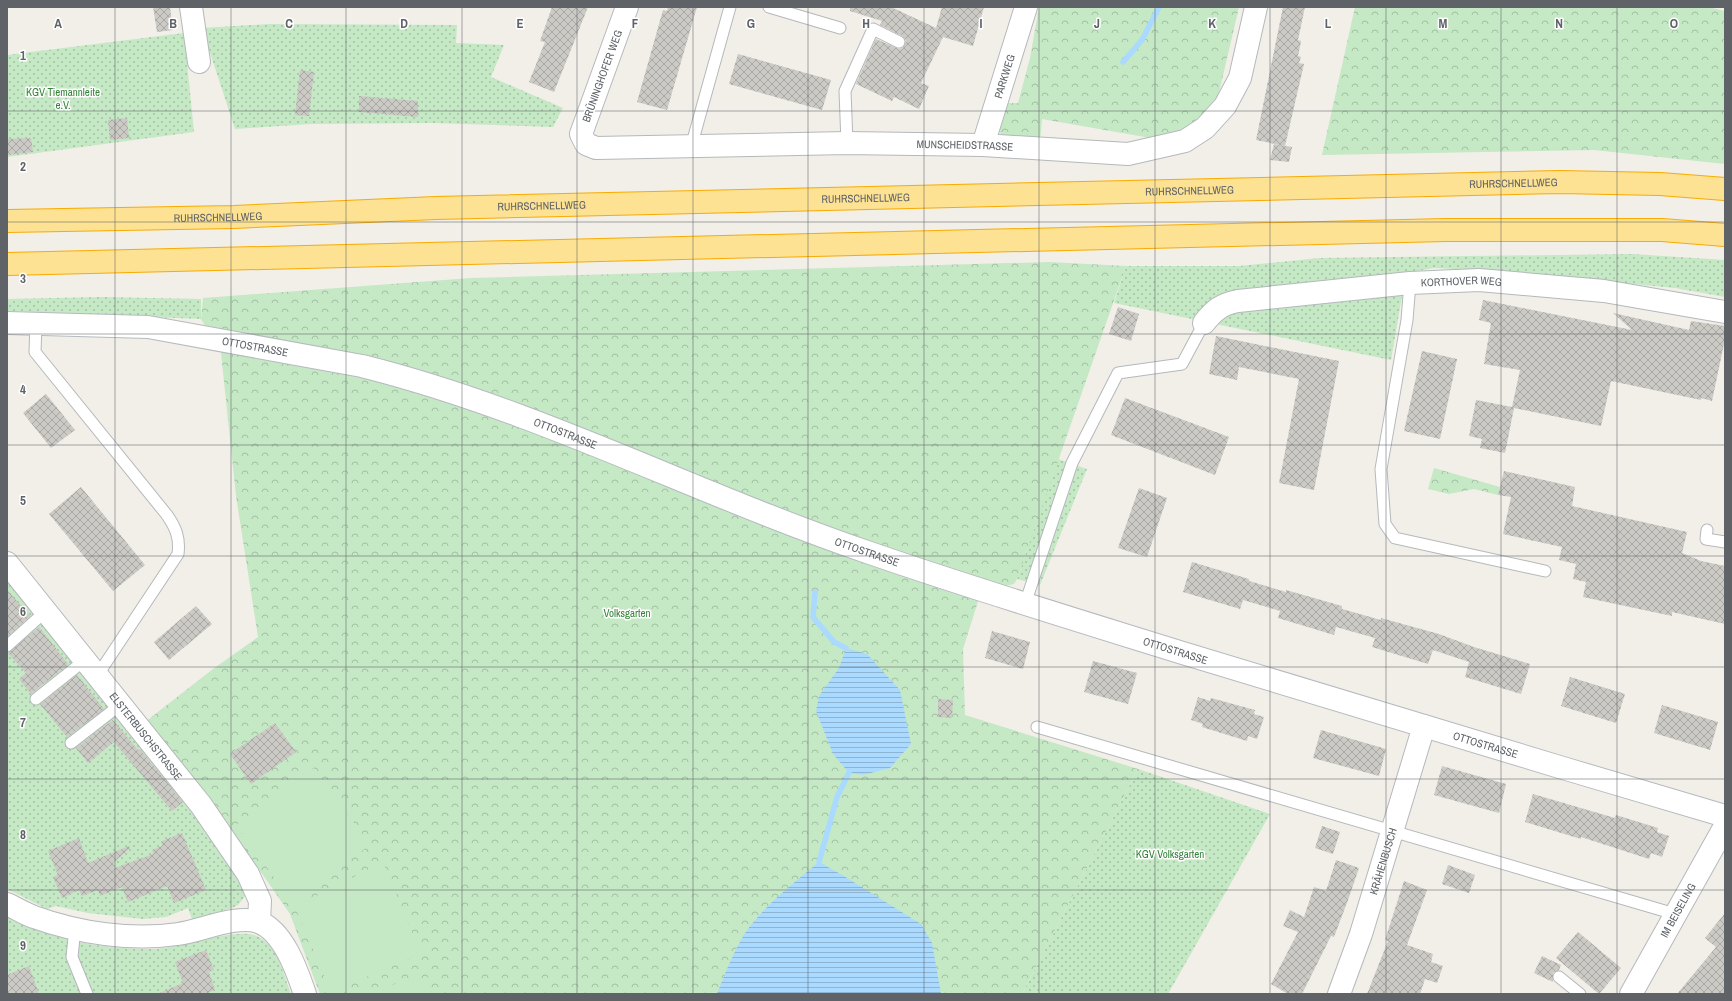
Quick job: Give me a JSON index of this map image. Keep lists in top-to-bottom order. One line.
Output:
{"streets":{"highway":["RUHRSCHNELLWEG"],"street":["BRÜNINGHOFER WEG","PARKWEG","MUNSCHEIDSTRASSE","KORTHOVER WEG","OTTOSTRASSE","ELSTERBUSCHSTRASSE","KRÄHENBUSCH","IM BEISELING"]},"crossings":[["BRÜNINGHOFER WEG","MUNSCHEIDSTRASSE"],["PARKWEG","MUNSCHEIDSTRASSE"],["OTTOSTRASSE","KRÄHENBUSCH"]],"parks":["KGV Tiemannleite e.V.","Volksgarten","KGV Volksgarten"],"grid":{"columns":["A","B","C","D","E","F","G","H","I","J","K","L","M","N","O"],"rows":["1","2","3","4","5","6","7","8","9"]}}
